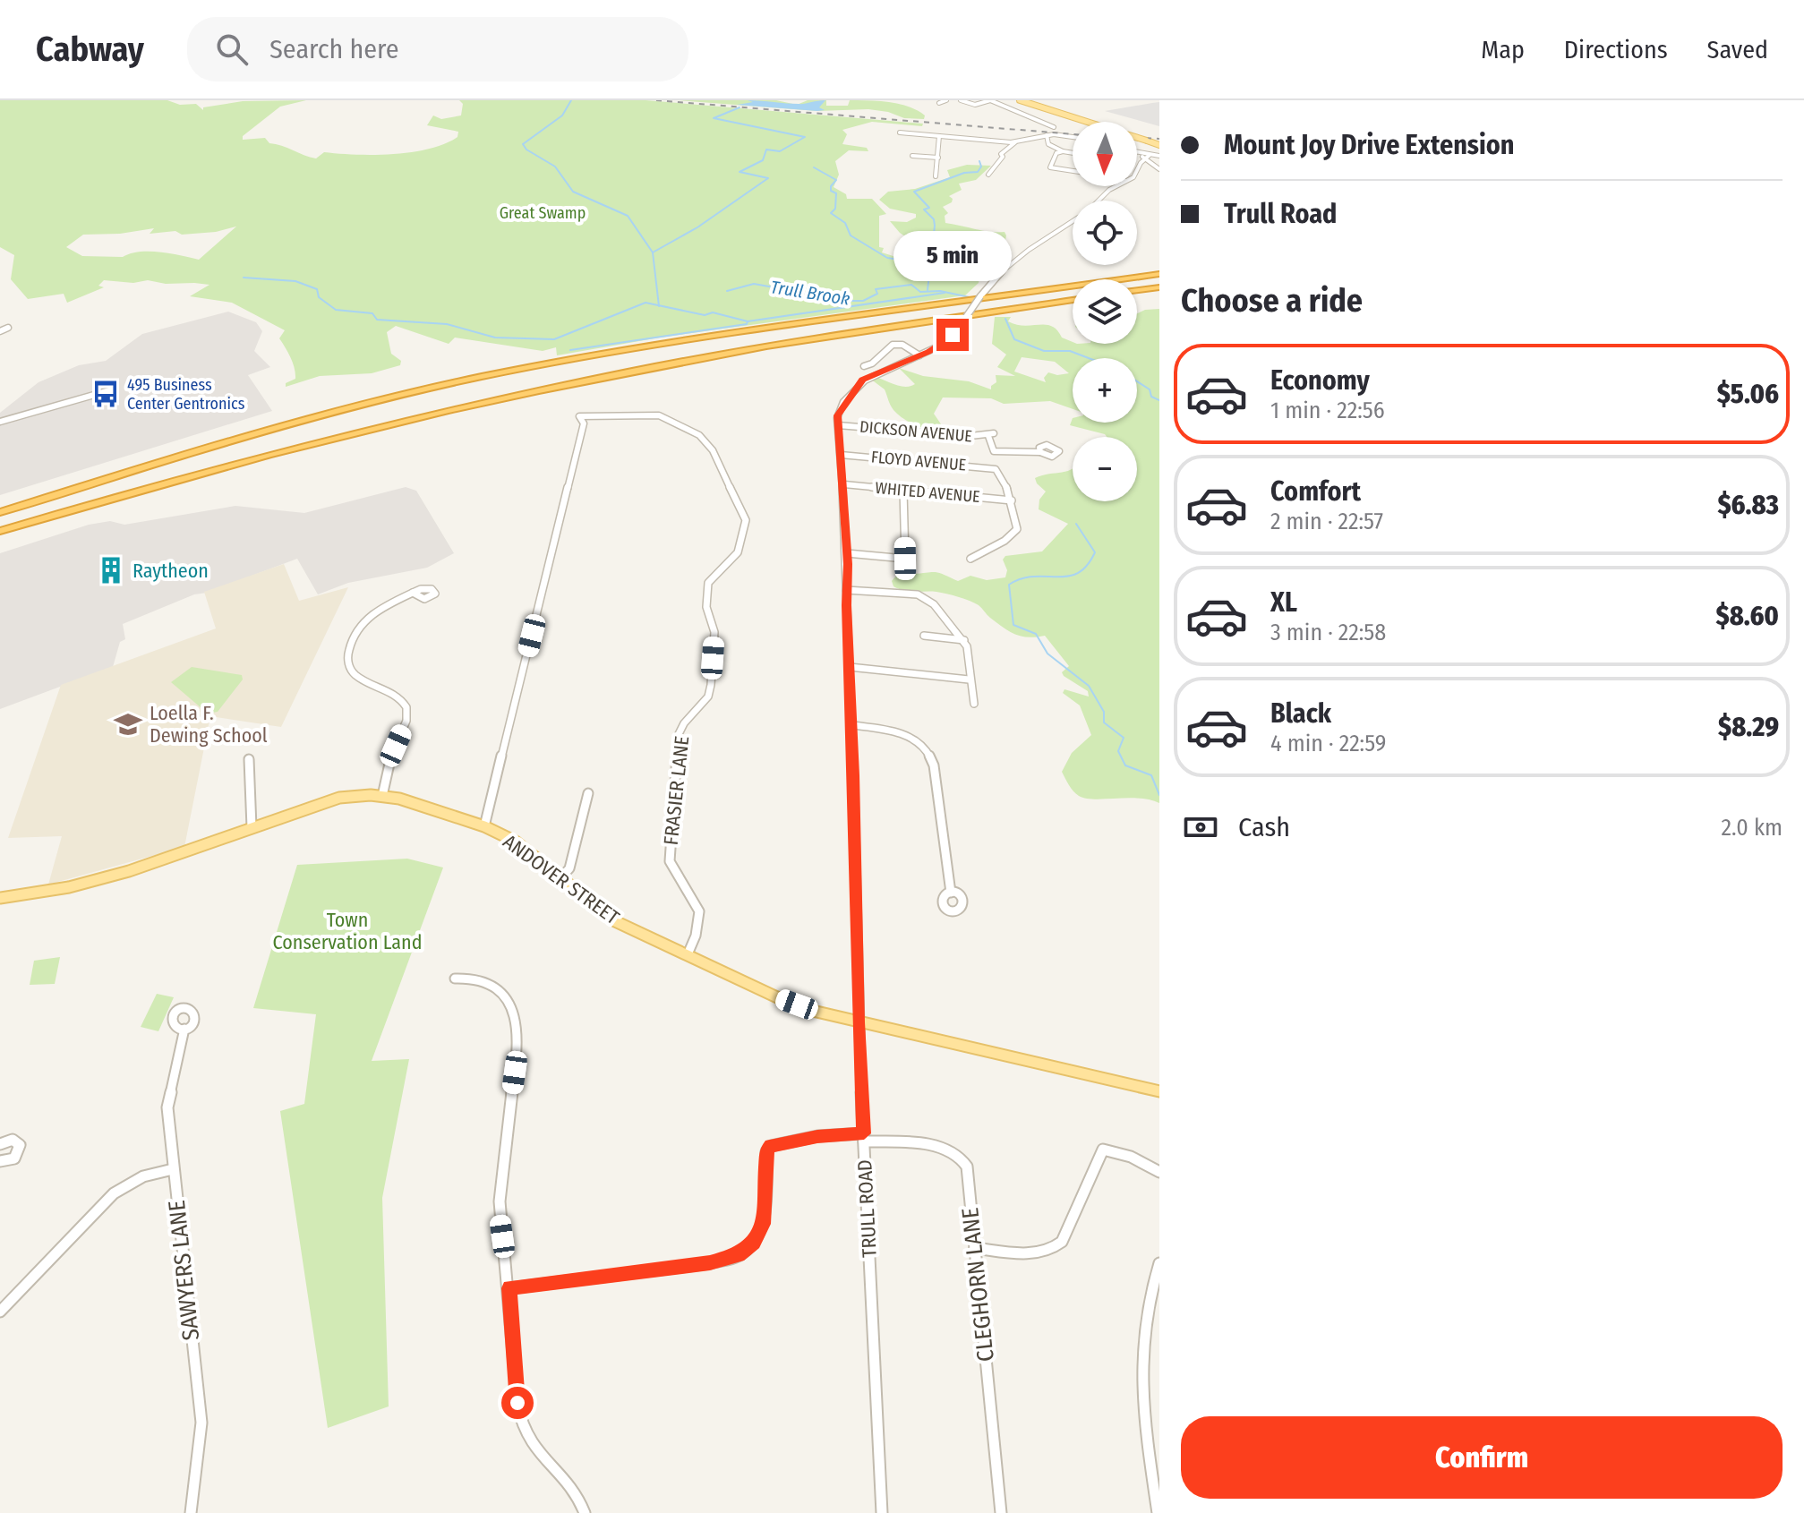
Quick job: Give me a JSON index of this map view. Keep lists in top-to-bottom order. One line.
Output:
{"streets":{"main road":["ANDOVER STREET"],"street":["DICKSON AVENUE","FLOYD AVENUE","WHITED AVENUE","FRASIER LANE","TRULL ROAD","SAWYERS LANE","CLEGHORN LANE"]},"crossings":[["DICKSON AVENUE","TRULL ROAD"],["FLOYD AVENUE","WHITED AVENUE"],["FLOYD AVENUE","TRULL ROAD"],["WHITED AVENUE","TRULL ROAD"],["FRASIER LANE","ANDOVER STREET"],["ANDOVER STREET","TRULL ROAD"],["TRULL ROAD","CLEGHORN LANE"]],"water":["Trull Brook"],"parks":["Great Swamp","Town Conservation Land"],"places":{"bus stop":["495 Business Center Gentronics"],"building":["Raytheon"],"school or university":["Loella F. Dewing School"]},"north":"bottom","page":{"header":"Cabway","search":"Search here","nav":["Map","Directions","Saved"],"banner":["Mount Joy Drive Extension","Trull Road"],"map_buttons":["+","−"],"bubble":"5 min","heading":"Choose a ride","list":[{"name":"Economy","note":"1 min · 22:56","value":"$5.06"},{"name":"Comfort","note":"2 min · 22:57","value":"$6.83"},{"name":"XL","note":"3 min · 22:58","value":"$8.60"},{"name":"Black","note":"4 min · 22:59","value":"$8.29"}],"pay":["Cash","2.0 km"],"buttons":"Confirm"}}
